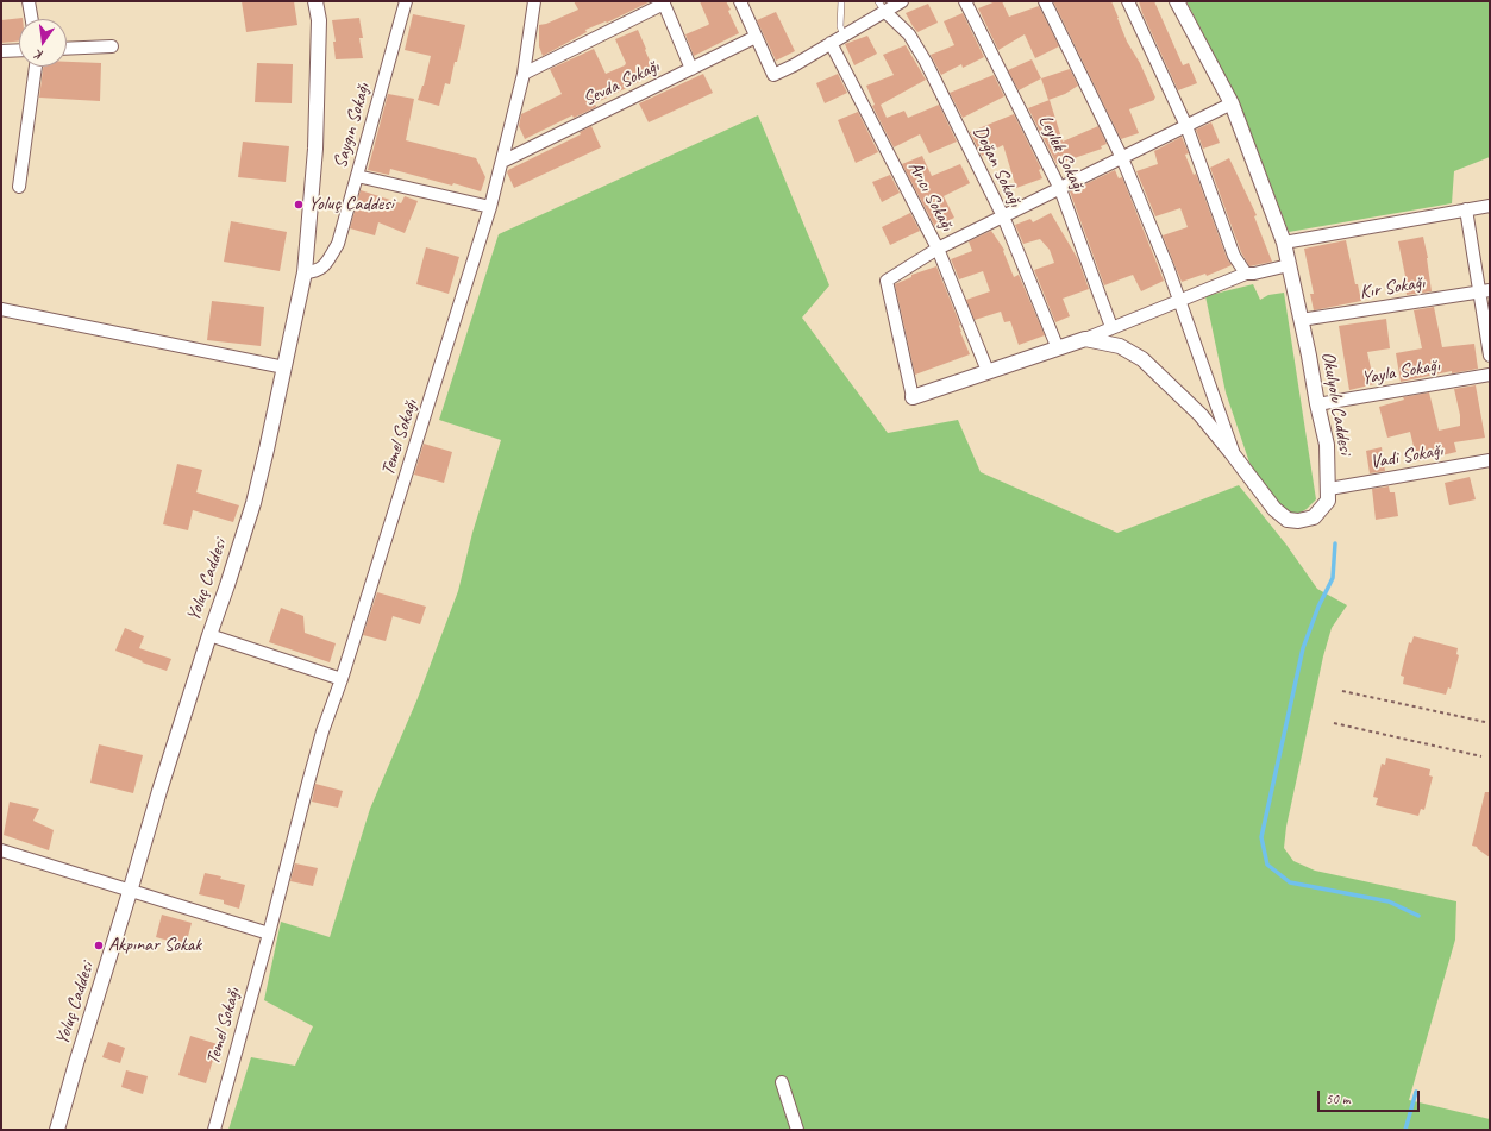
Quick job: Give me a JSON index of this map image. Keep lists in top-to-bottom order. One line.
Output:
{"streets":{"street":["Sevda Sokağı","Saygın Sokağı","Leylek Sokağı","Doğan Sokağı","Arıcı Sokağı","Kır Sokağı","Yayla Sokağı","Okulyolu Caddesi","Temel Sokağı","Vadi Sokağı","Yoluç Caddesi"]},"crossings":[["Sevda Sokağı","Temel Sokağı"],["Saygın Sokağı","Yoluç Caddesi"],["Kır Sokağı","Okulyolu Caddesi"],["Yayla Sokağı","Okulyolu Caddesi"],["Okulyolu Caddesi","Vadi Sokağı"]],"places":["Yoluç Caddesi","Akpınar Sokak"],"scale_bar":"50 m","north":"bottom"}
